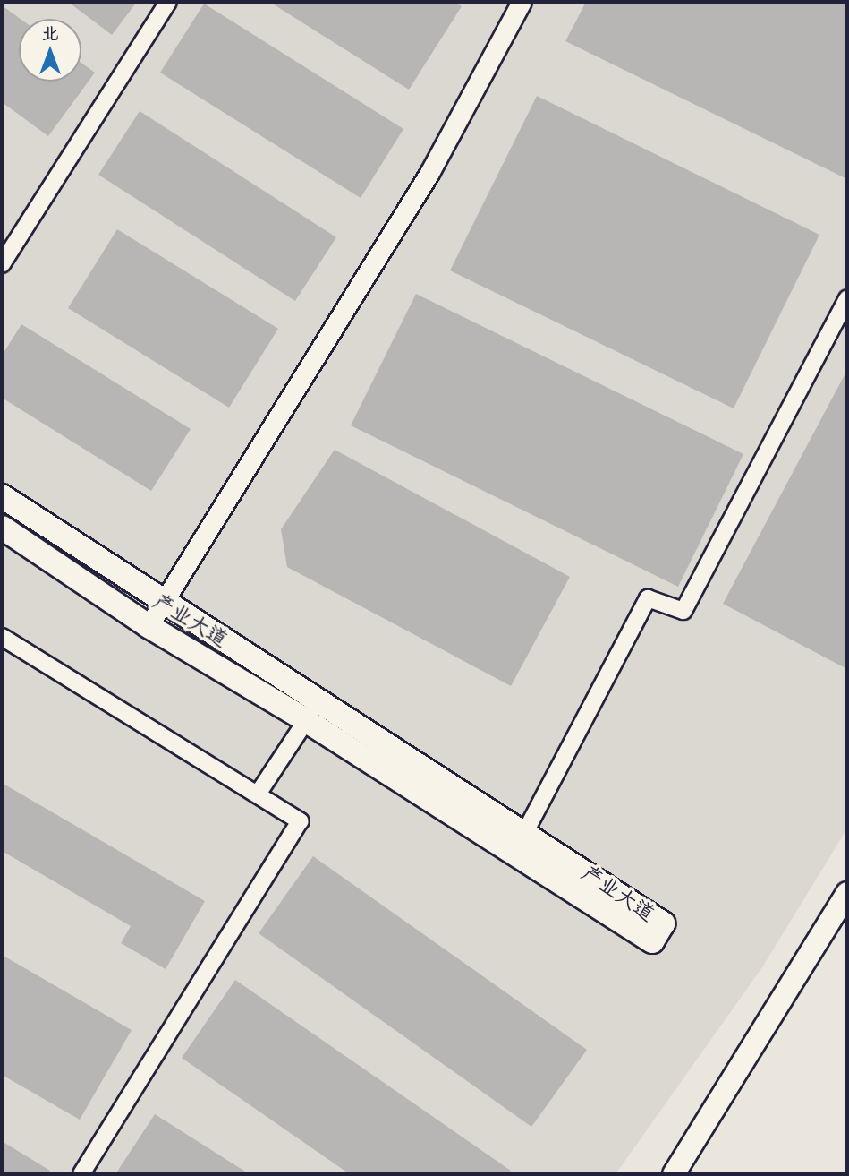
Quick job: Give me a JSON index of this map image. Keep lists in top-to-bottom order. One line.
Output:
{"streets":{"main road":["产业大道"]},"north":"top"}
